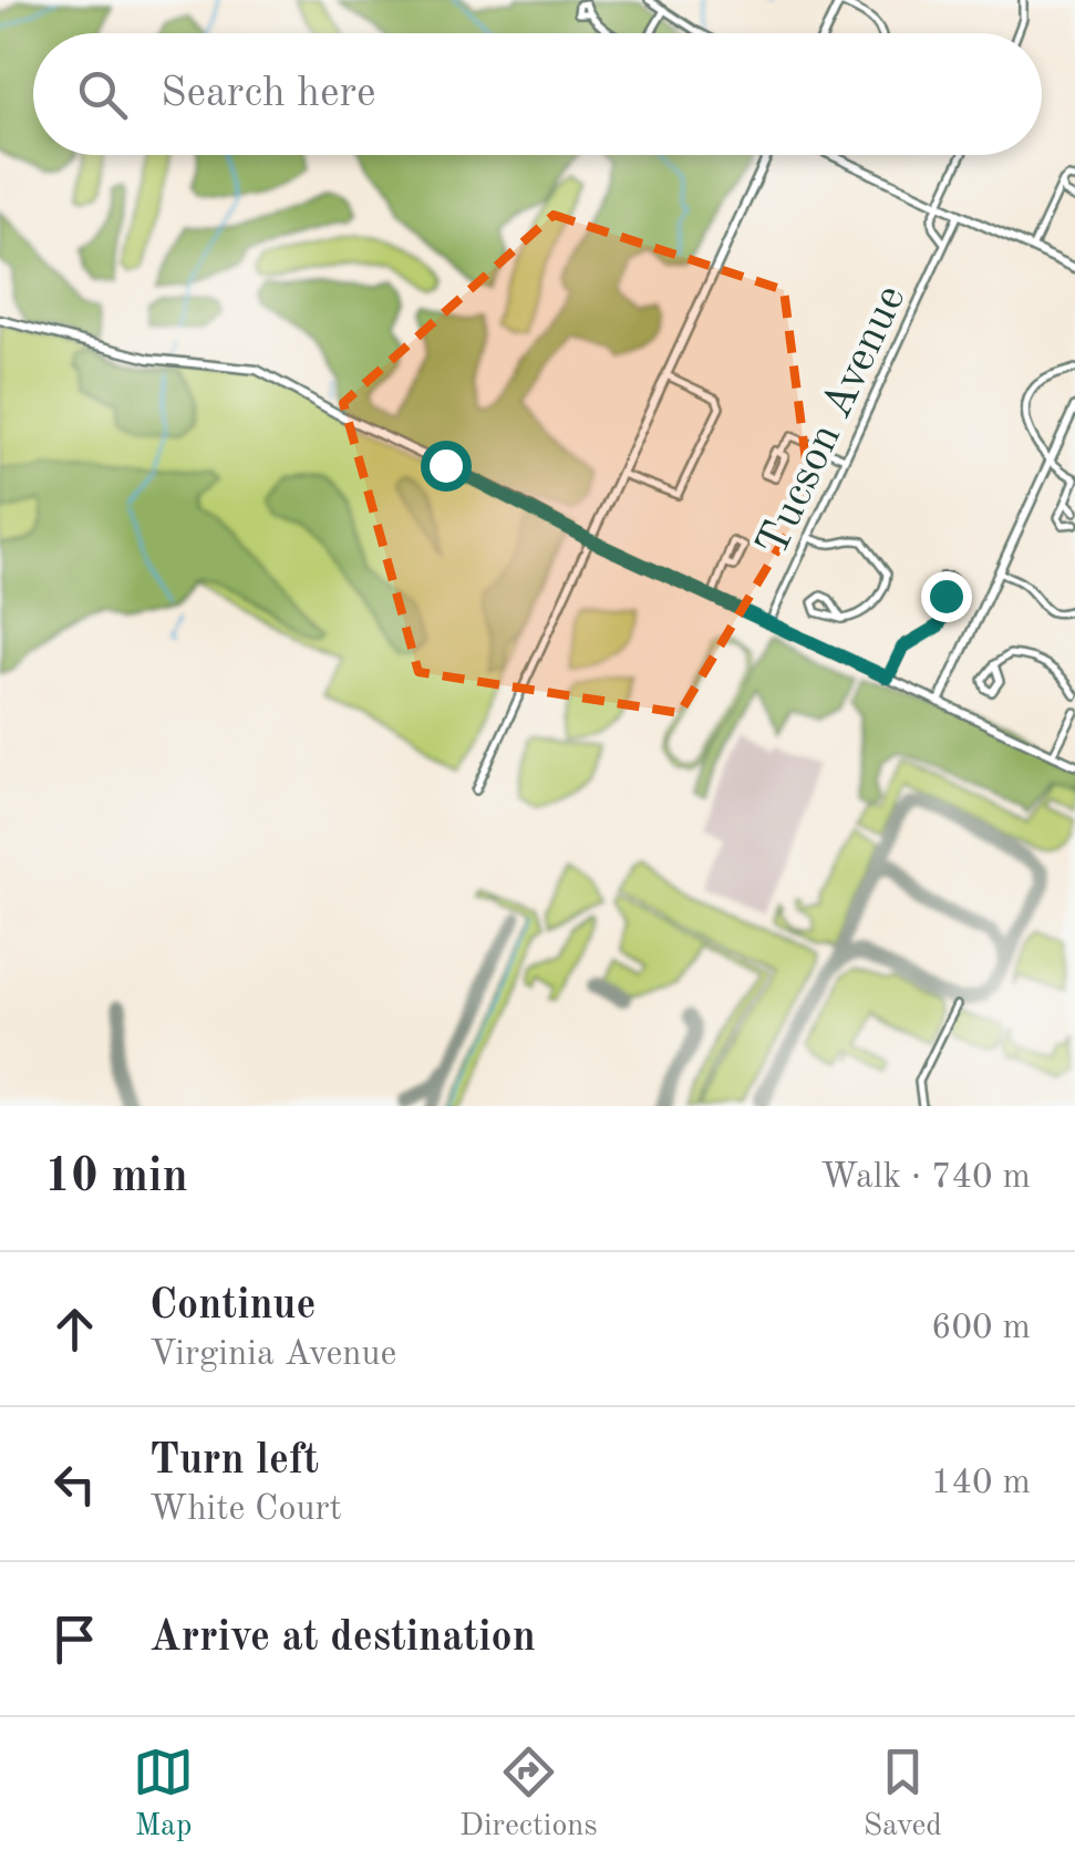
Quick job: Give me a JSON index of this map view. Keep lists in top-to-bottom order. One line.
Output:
{"streets":{"street":["Tucson Avenue"]},"page":{"search":"Search here","heading":["10 min","Walk · 740 m"],"list":[["Continue","Virginia Avenue","600 m"],["Turn left","White Court","140 m"],"Arrive at destination"],"nav":["Map","Directions","Saved"]}}
